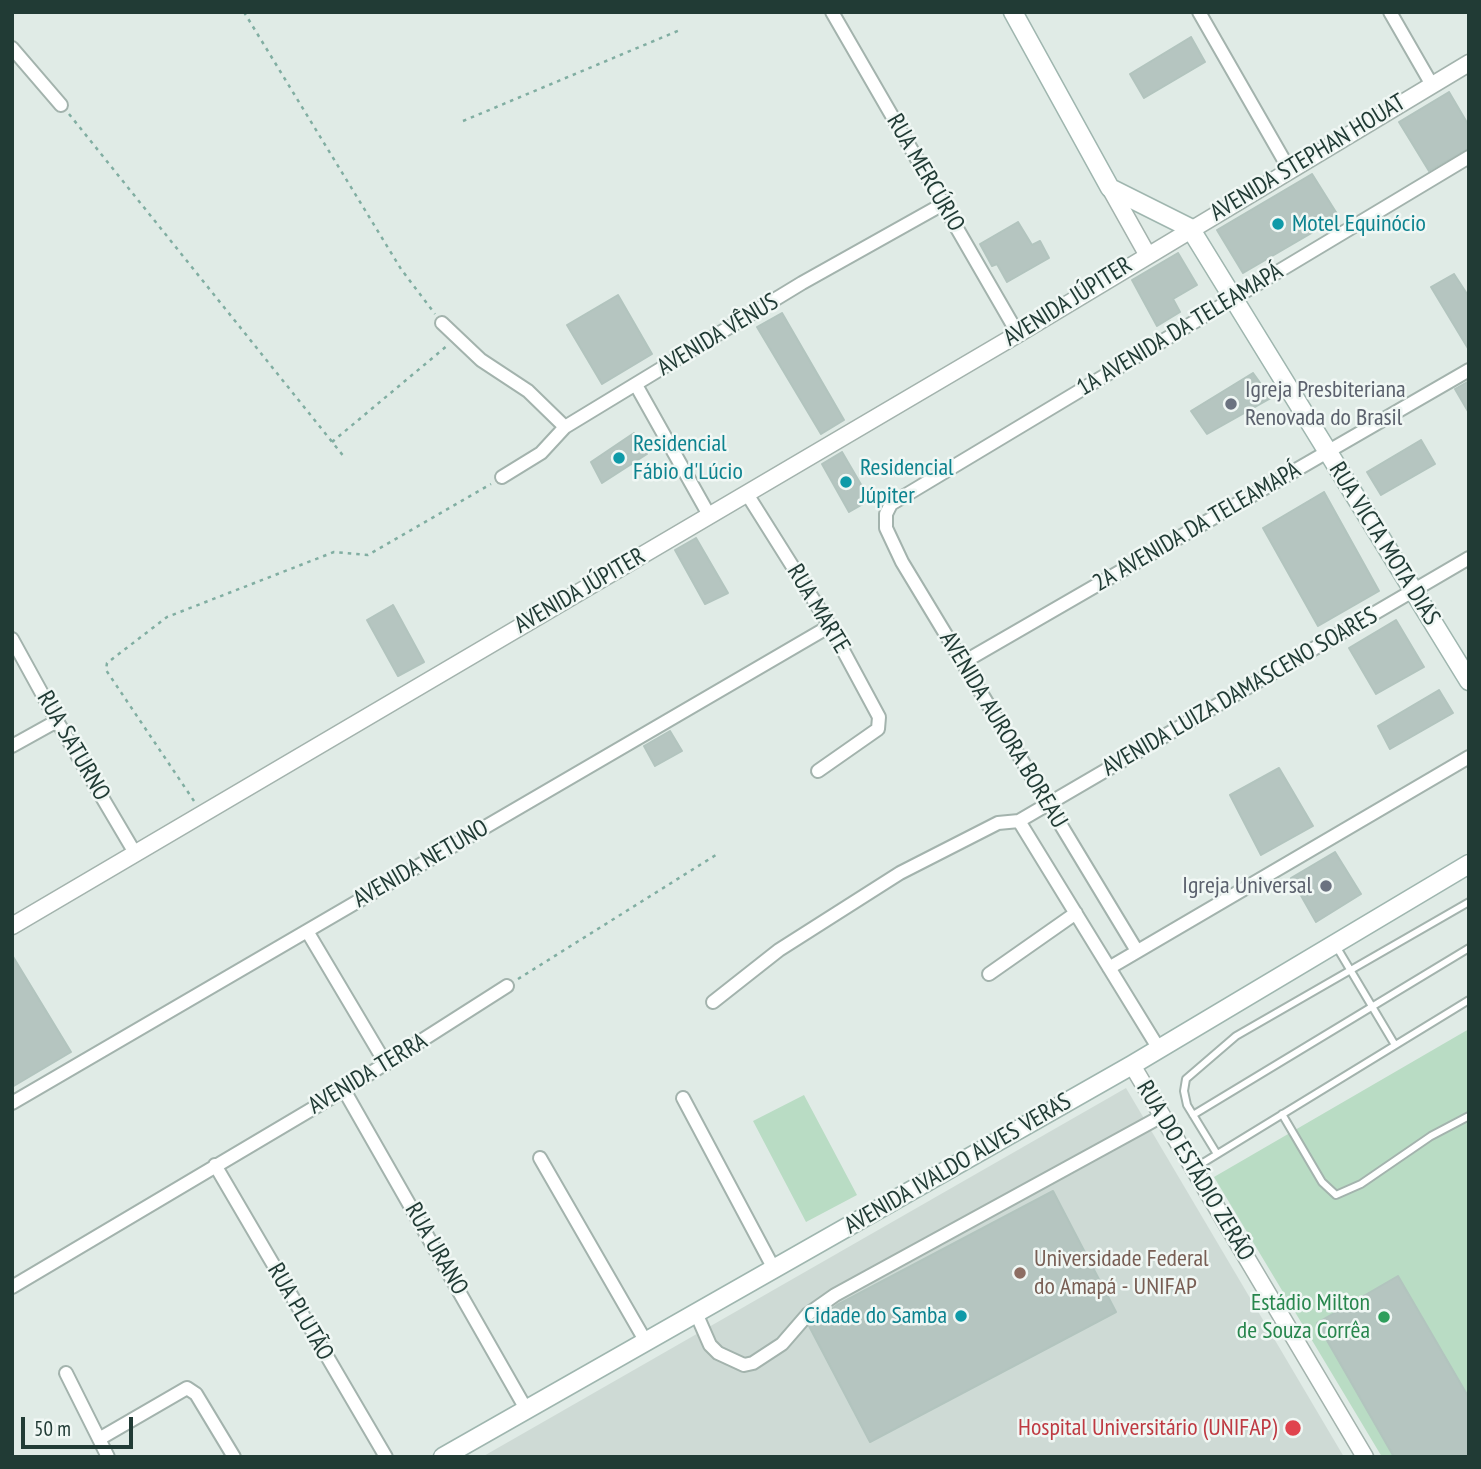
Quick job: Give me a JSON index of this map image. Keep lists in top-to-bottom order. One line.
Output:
{"streets":{"main road":["RUA VICTA MOTA DIAS","AVENIDA IVALDO ALVES VERAS"],"street":["AVENIDA STEPHAN HOUAT","RUA MERCÚRIO","AVENIDA JÚPITER","1A AVENIDA DA TELEAMAPÁ","AVENIDA VÊNUS","2A AVENIDA DA TELEAMAPÁ","RUA MARTE","AVENIDA LUIZA DAMASCENO SOARES","AVENIDA AURORA BOREAU","RUA SATURNO","AVENIDA NETUNO","AVENIDA TERRA","RUA DO ESTÁDIO ZERÃO","RUA URANO","RUA PLUTÃO"]},"crossings":[["AVENIDA STEPHAN HOUAT","AVENIDA JÚPITER"],["AVENIDA STEPHAN HOUAT","RUA VICTA MOTA DIAS"],["RUA MERCÚRIO","AVENIDA JÚPITER"],["RUA MERCÚRIO","AVENIDA VÊNUS"],["AVENIDA JÚPITER","RUA MARTE"],["AVENIDA JÚPITER","RUA SATURNO"],["1A AVENIDA DA TELEAMAPÁ","RUA VICTA MOTA DIAS"],["1A AVENIDA DA TELEAMAPÁ","AVENIDA AURORA BOREAU"],["2A AVENIDA DA TELEAMAPÁ","RUA VICTA MOTA DIAS"],["2A AVENIDA DA TELEAMAPÁ","AVENIDA AURORA BOREAU"],["RUA VICTA MOTA DIAS","AVENIDA LUIZA DAMASCENO SOARES"],["RUA MARTE","AVENIDA NETUNO"],["AVENIDA LUIZA DAMASCENO SOARES","AVENIDA AURORA BOREAU"],["AVENIDA TERRA","RUA URANO"],["AVENIDA TERRA","RUA PLUTÃO"],["AVENIDA IVALDO ALVES VERAS","RUA DO ESTÁDIO ZERÃO"],["AVENIDA IVALDO ALVES VERAS","RUA URANO"]],"places":["Motel Equinócio","Igreja Presbiteriana Renovada do Brasil","Residencial Fábio d'Lúcio","Residencial Júpiter","Igreja Universal","Universidade Federal do Amapá - UNIFAP","Cidade do Samba","Estádio Milton de Souza Corrêa","Hospital Universitário (UNIFAP)"],"scale_bar":"50 m"}
